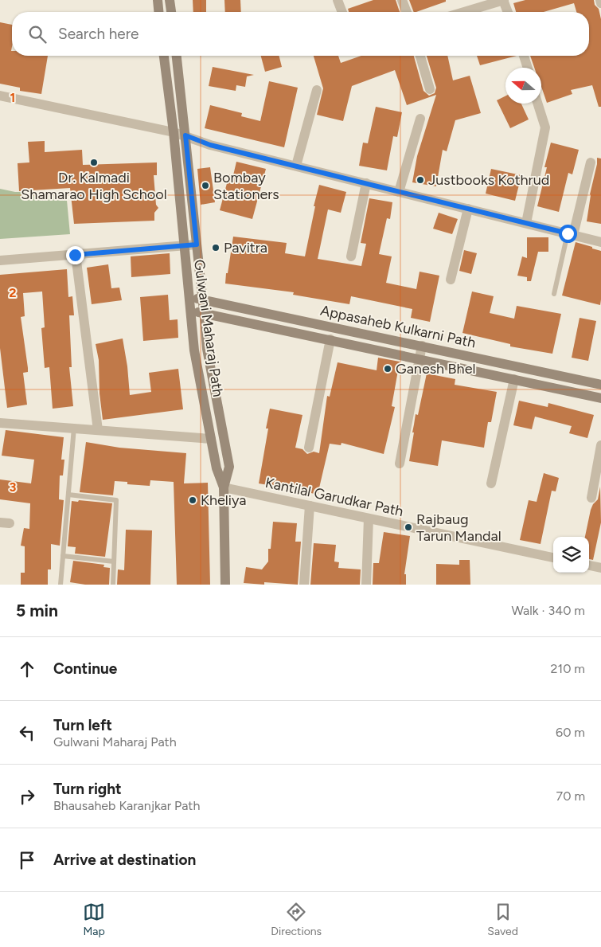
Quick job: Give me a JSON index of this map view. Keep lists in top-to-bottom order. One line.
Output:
{"streets":{"street":["Appasaheb Kulkarni Path","Gulwani Maharaj Path","Kantilal Garudkar Path"]},"crossings":[["Appasaheb Kulkarni Path","Gulwani Maharaj Path"],["Gulwani Maharaj Path","Kantilal Garudkar Path"]],"places":["Dr. Kalmadi Shamarao High School","Justbooks Kothrud","Bombay Stationers","Pavitra","Ganesh Bhel","Kheliya","Rajbaug Tarun Mandal"],"north":"left","page":{"search":"Search here","heading":["5 min","Walk · 340 m"],"list":[["Continue","210 m"],["Turn left","Gulwani Maharaj Path","60 m"],["Turn right","Bhausaheb Karanjkar Path","70 m"],"Arrive at destination"],"nav":["Map","Directions","Saved"]},"grid":{"rows":["1","2","3"]}}
